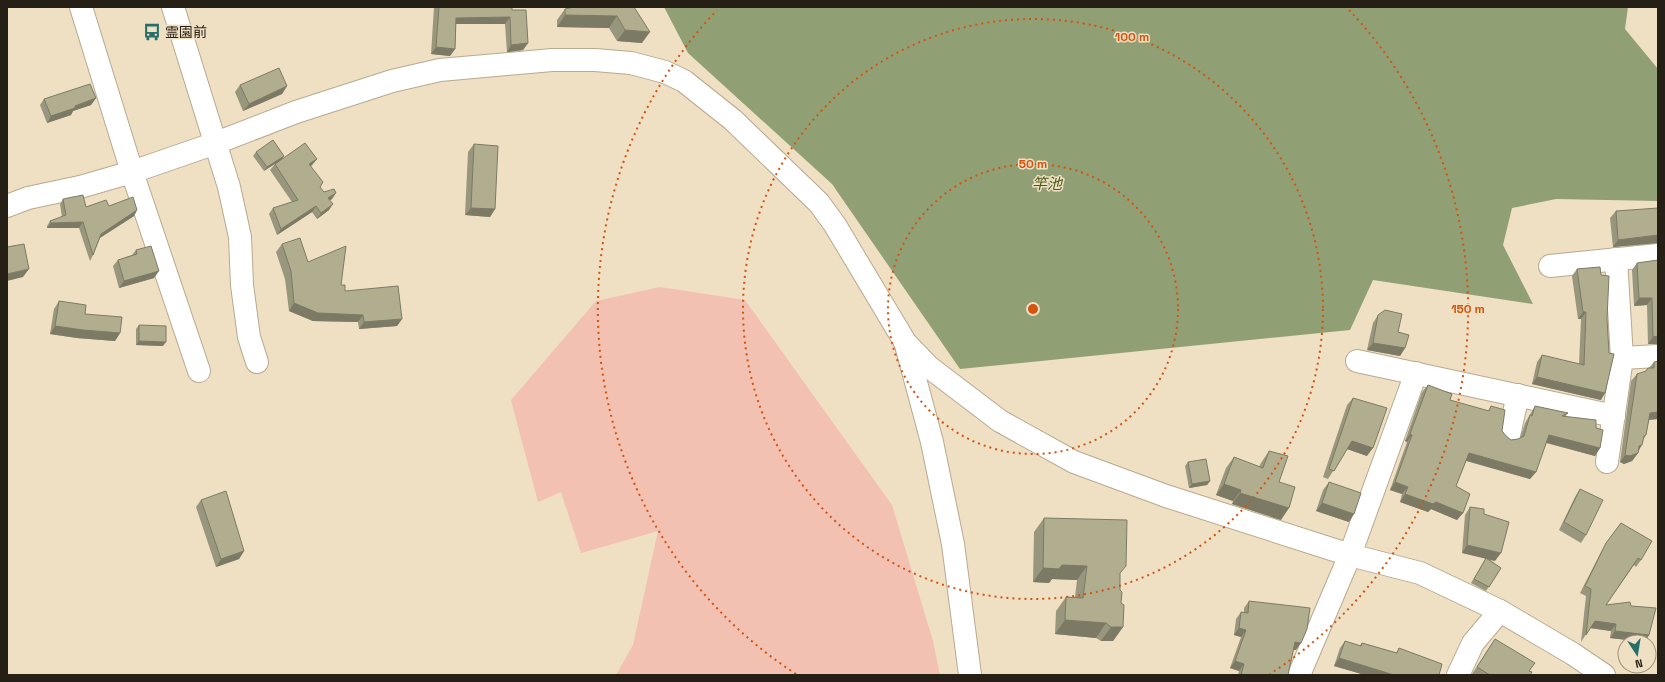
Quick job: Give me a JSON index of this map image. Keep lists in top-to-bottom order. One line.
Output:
{"water":["竿池"],"places":{"bus stop":["霊園前"]},"north":"bottom","rings":["100 m","50 m","150 m"]}
